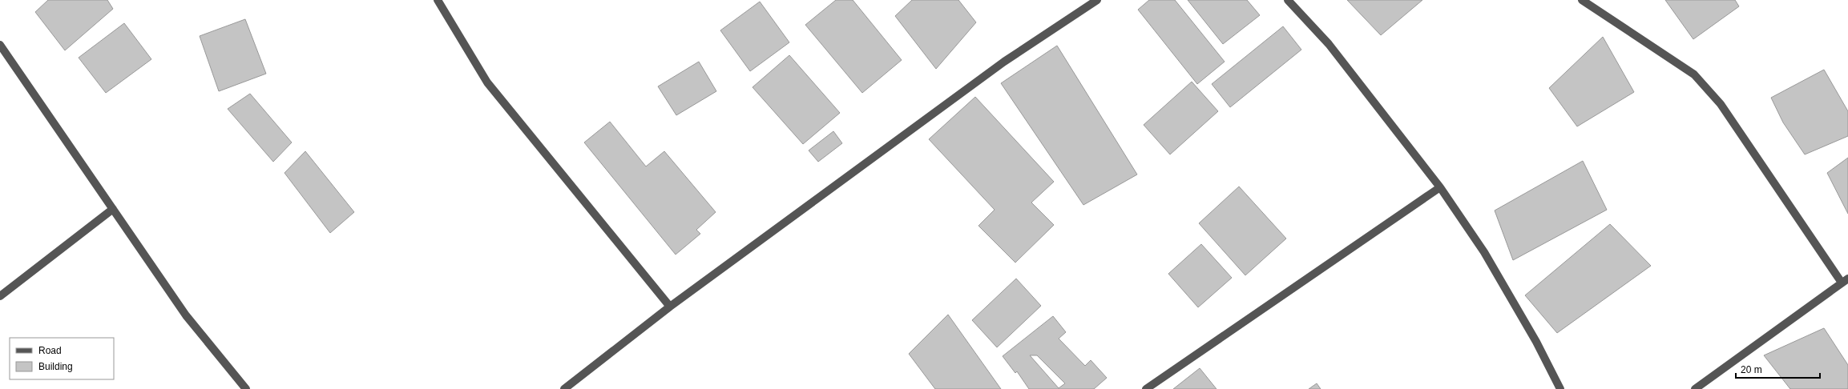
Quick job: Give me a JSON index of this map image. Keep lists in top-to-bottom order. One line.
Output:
{"legend":["Road","Building"],"scale_bar":"20 m"}
